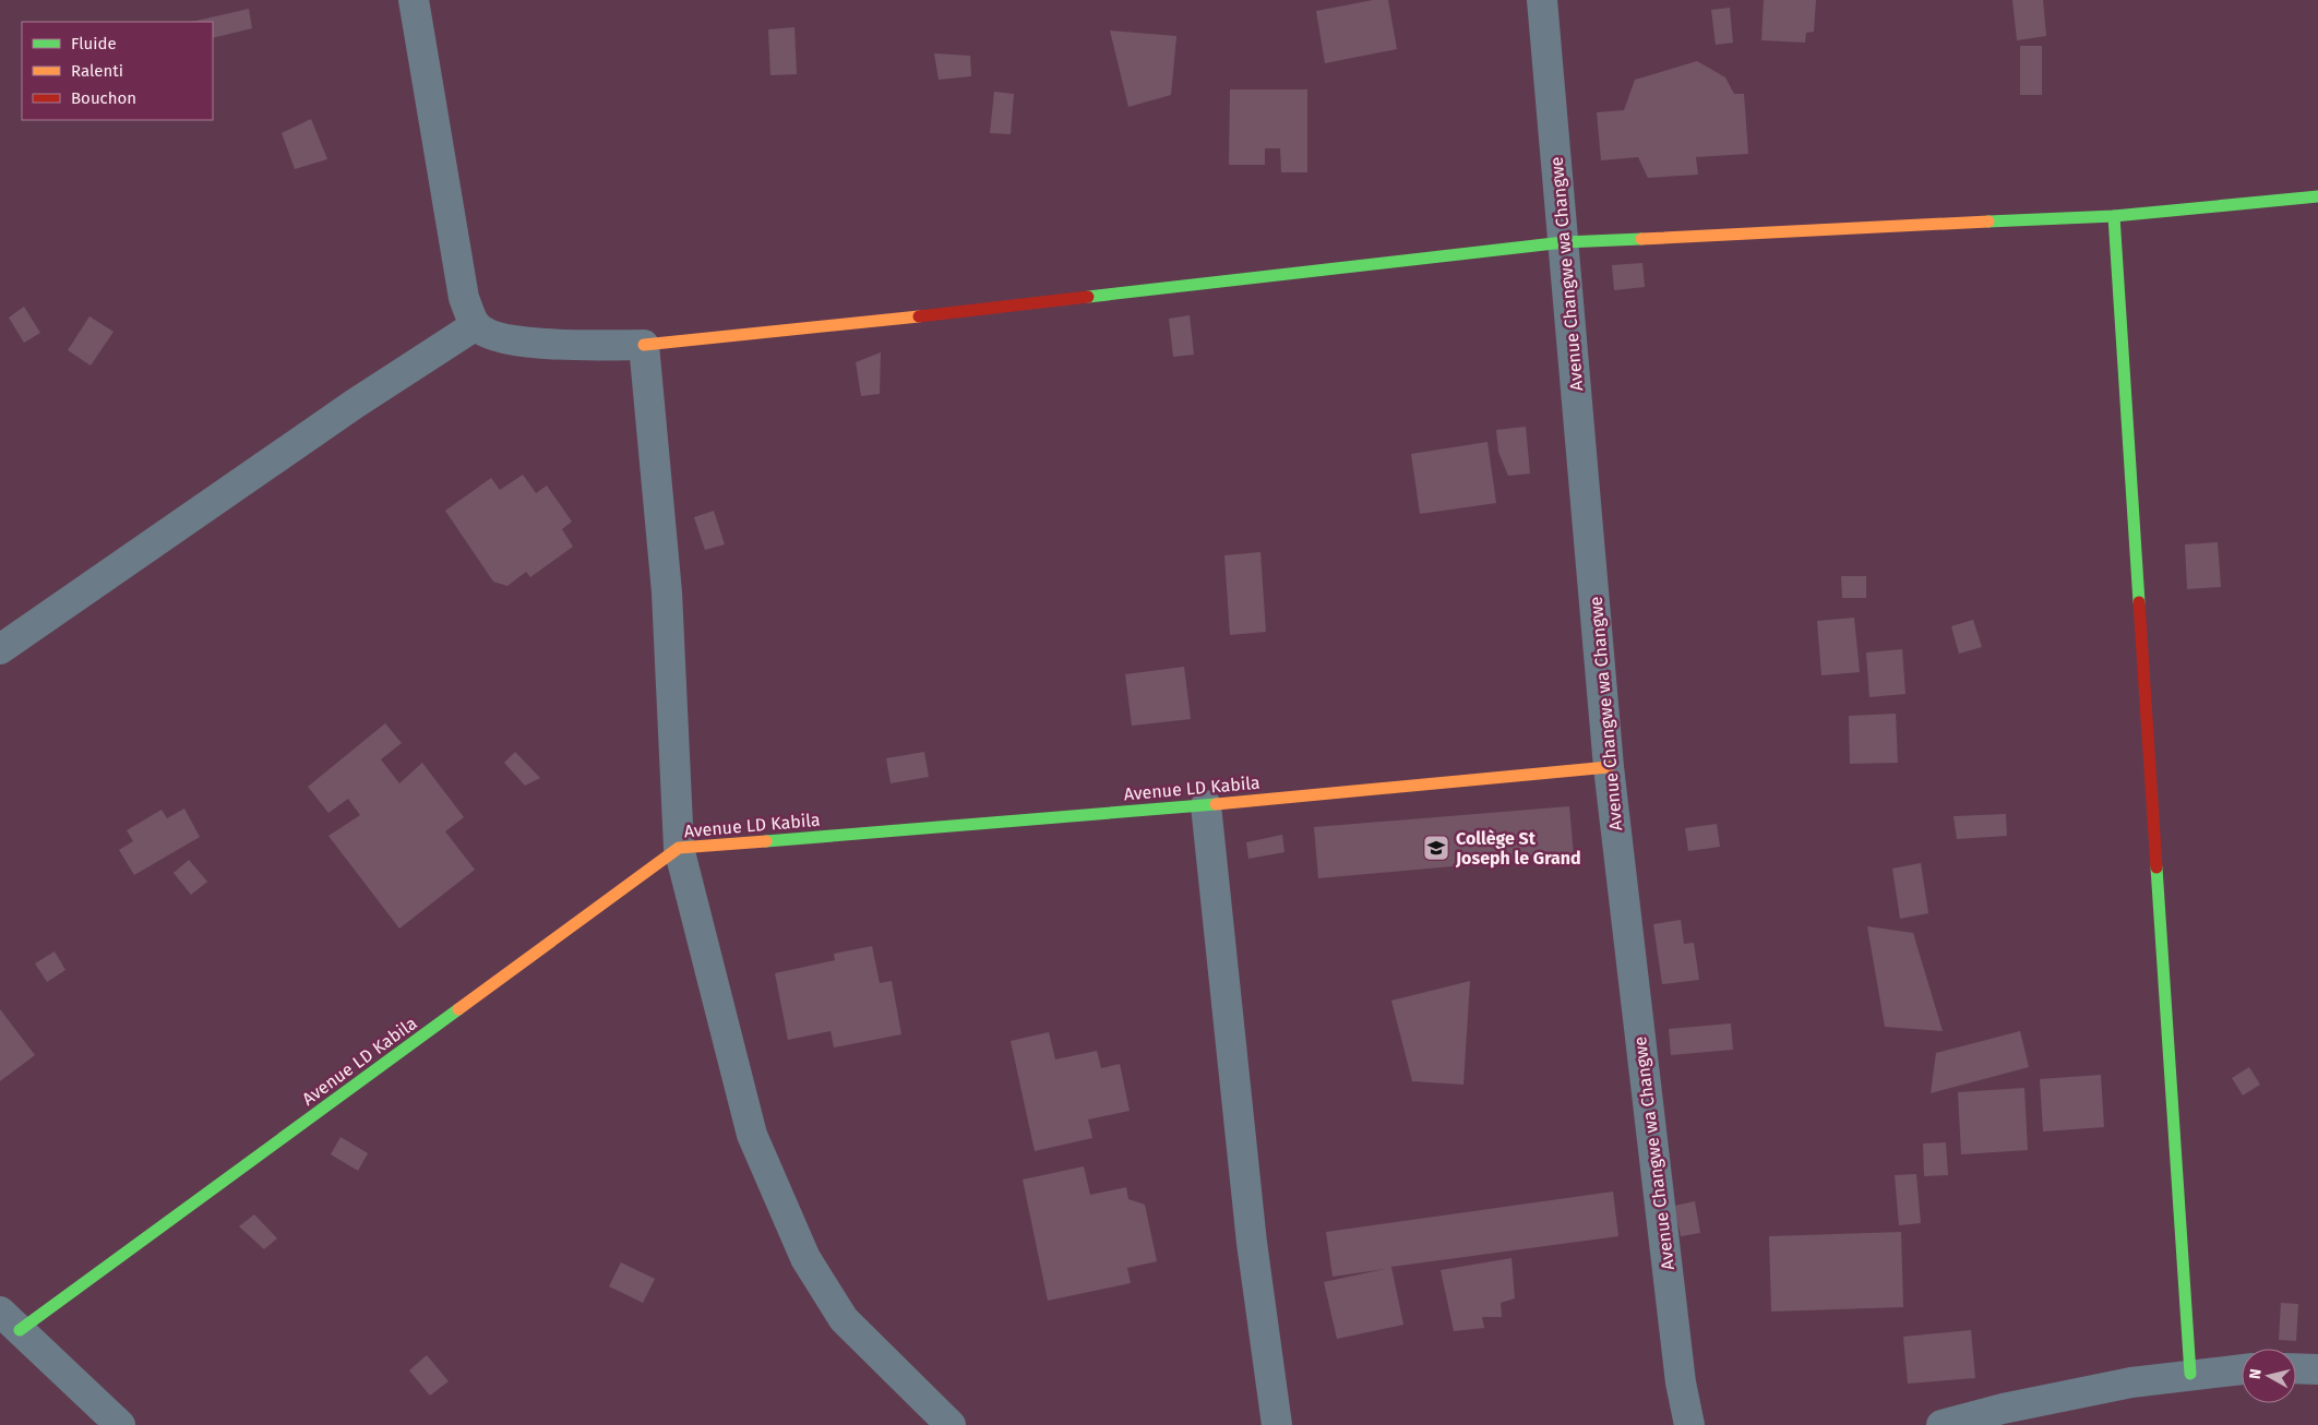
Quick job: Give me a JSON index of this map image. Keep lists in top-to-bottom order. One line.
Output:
{"streets":{"street":["Avenue Changwe wa Changwe","Avenue LD Kabila"]},"crossings":[["Avenue Changwe wa Changwe","Avenue LD Kabila"]],"places":{"school or university":["Collège St Joseph le Grand"]},"legend":["Fluide","Ralenti","Bouchon"],"north":"left"}
